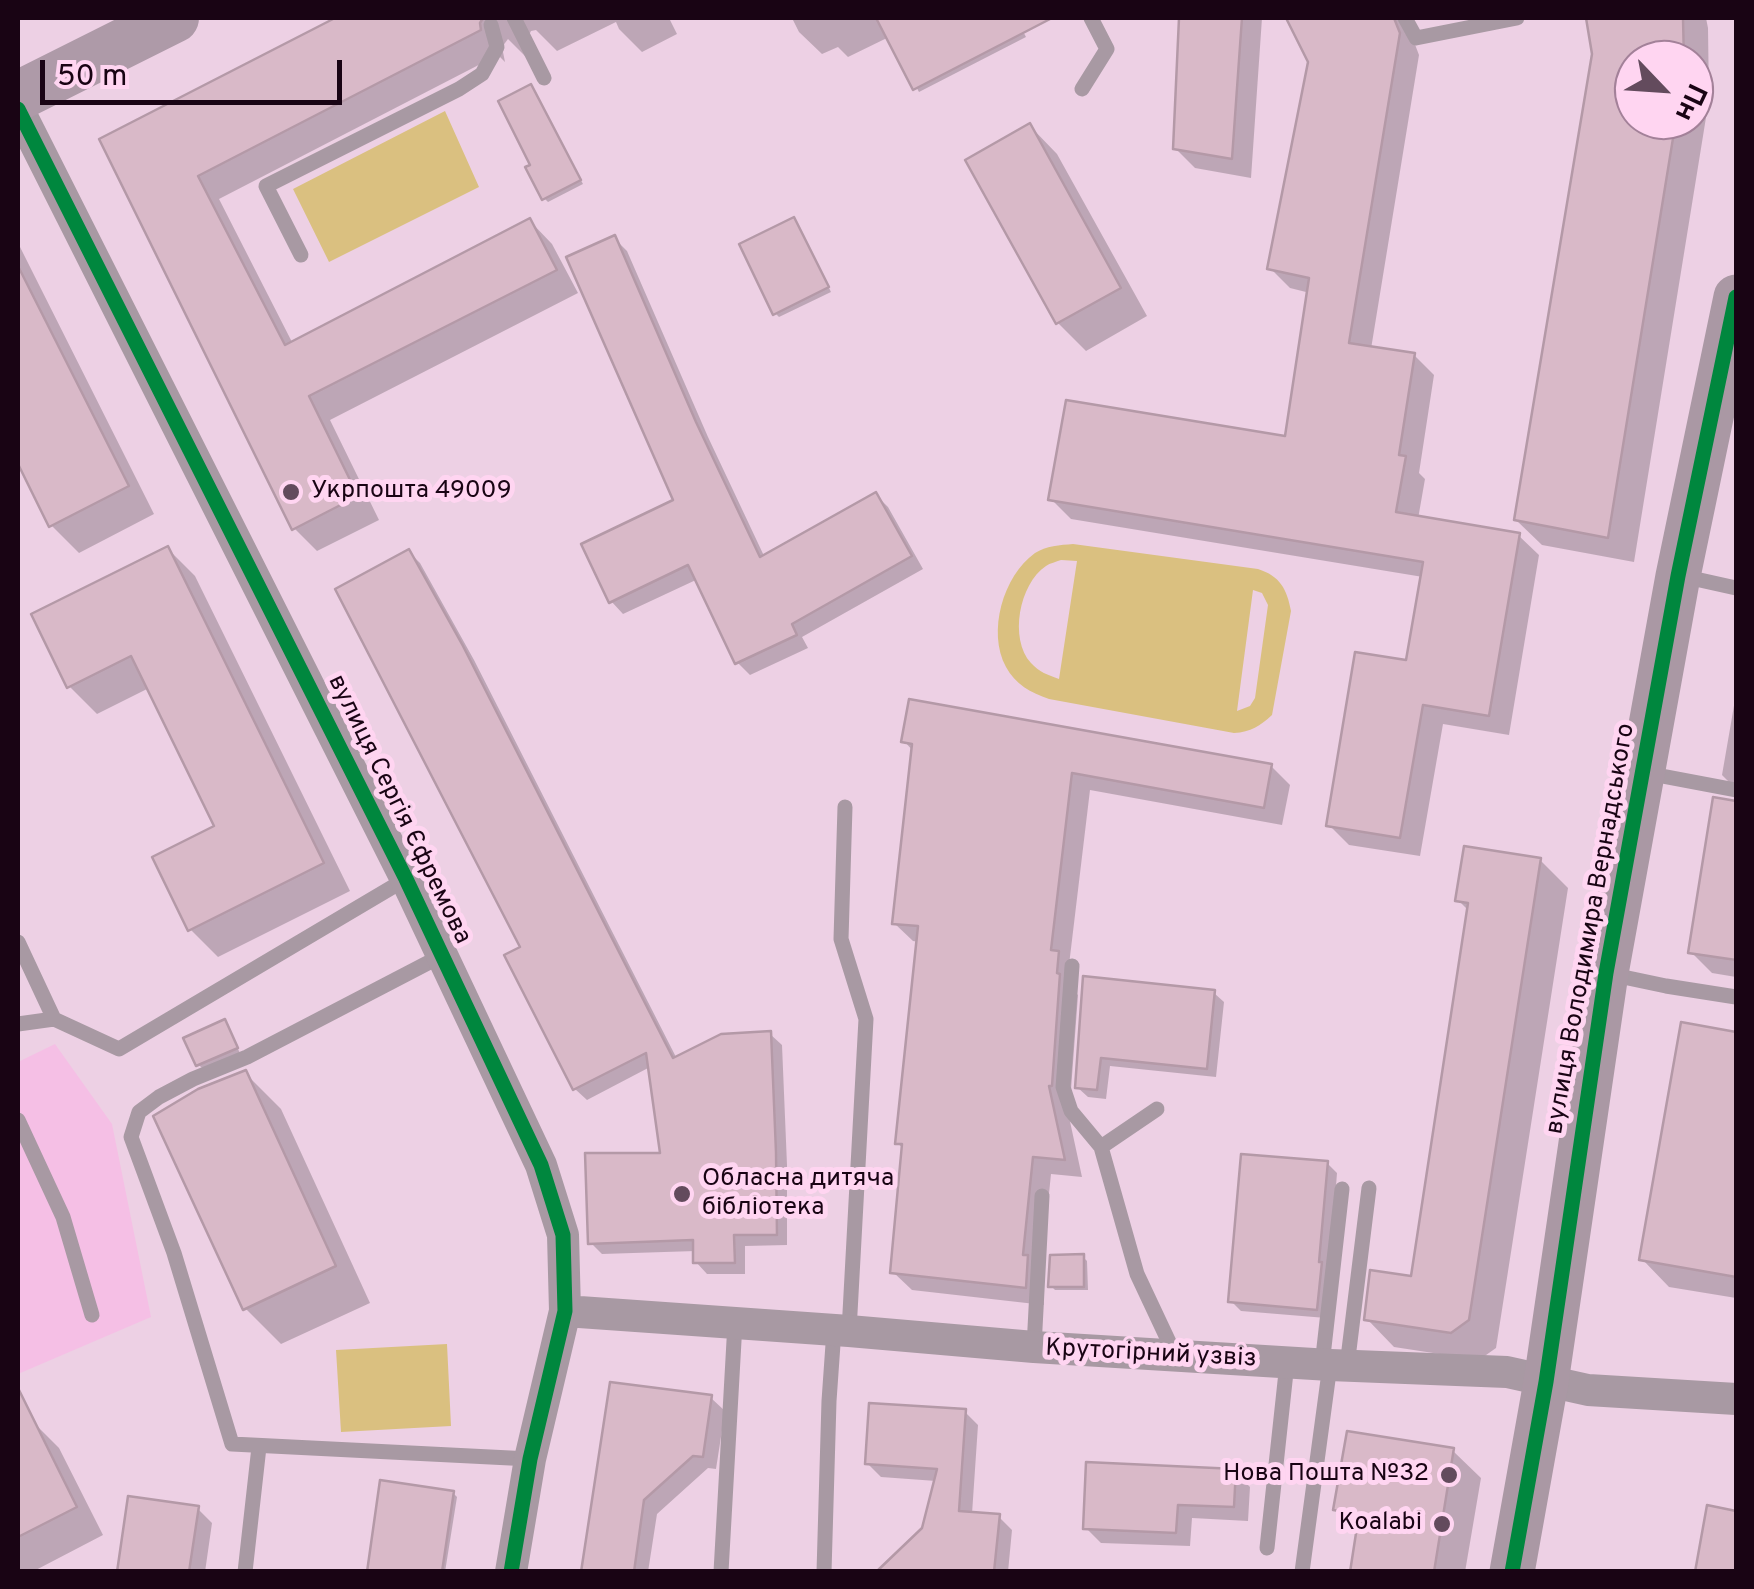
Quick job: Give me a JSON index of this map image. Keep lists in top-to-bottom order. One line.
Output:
{"streets":{"street":["вулиця Сергія Єфремова","вулиця Володимира Вернадського","Крутогірний узвіз"]},"crossings":[["вулиця Сергія Єфремова","Крутогірний узвіз"],["вулиця Володимира Вернадського","Крутогірний узвіз"]],"places":["Укрпошта 49009","Обласна дитяча бібліотека","Нова Пошта №32","Koalabi"],"scale_bar":"50 m","north":"bottom right"}
